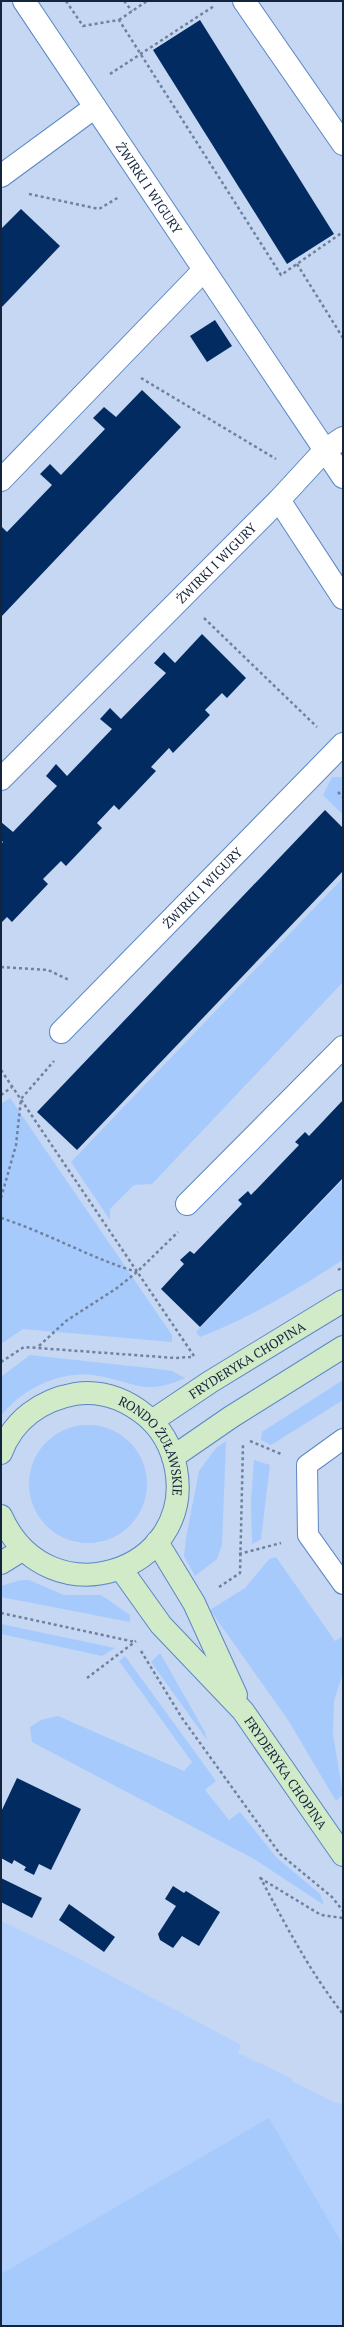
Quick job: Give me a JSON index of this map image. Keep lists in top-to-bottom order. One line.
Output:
{"streets":{"main road":["FRYDERYKA CHOPINA","RONDO ŻUŁAWSKIE"],"street":["ŻWIRKI I WIGURY"]},"crossings":[["FRYDERYKA CHOPINA","RONDO ŻUŁAWSKIE"]]}
